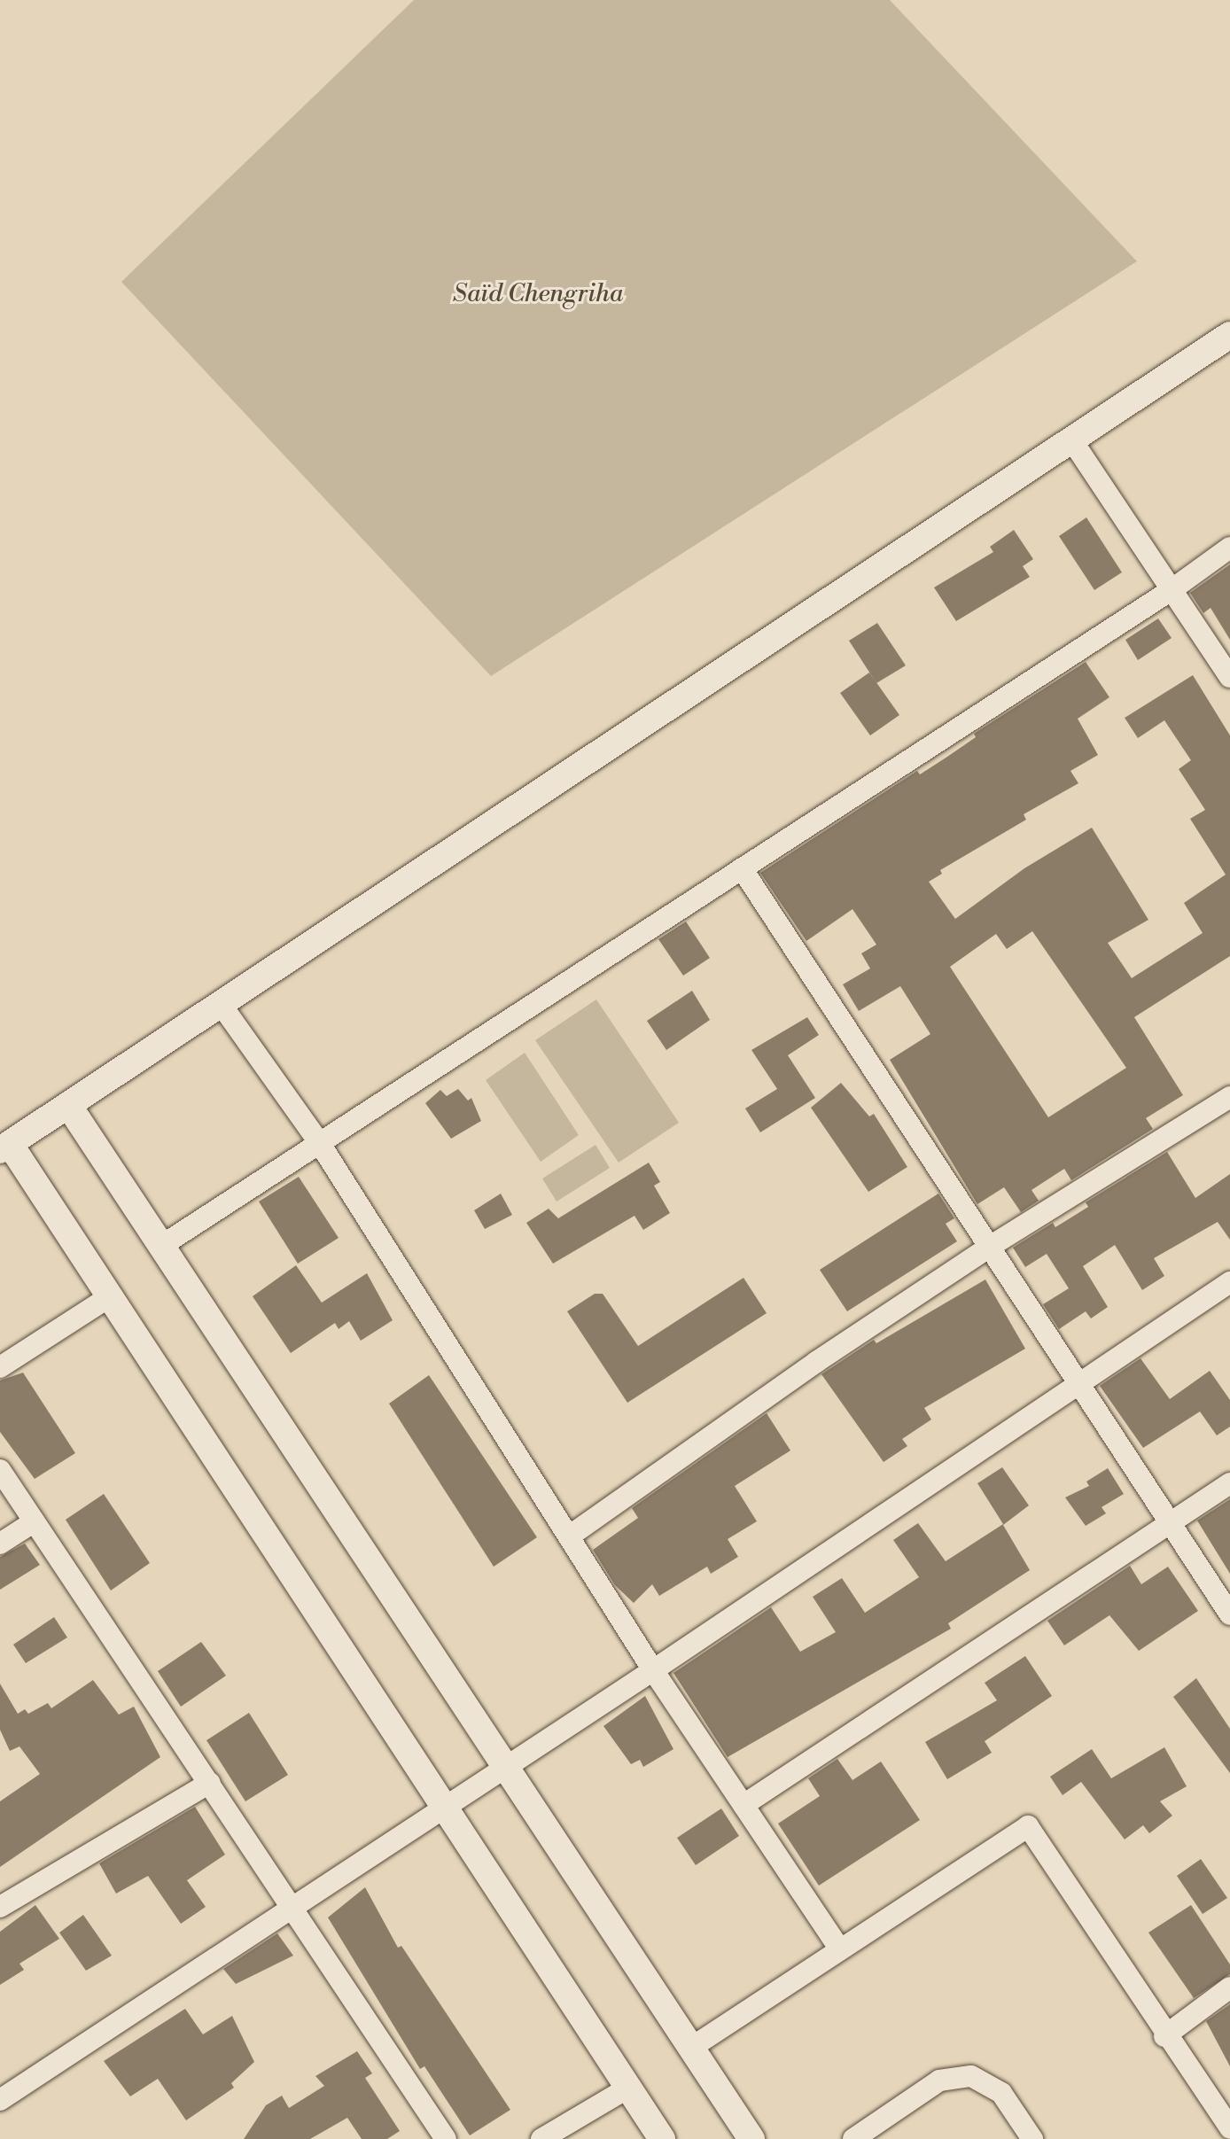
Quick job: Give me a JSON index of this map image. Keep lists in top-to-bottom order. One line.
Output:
{"parks":["Saïd Chengriha"]}
